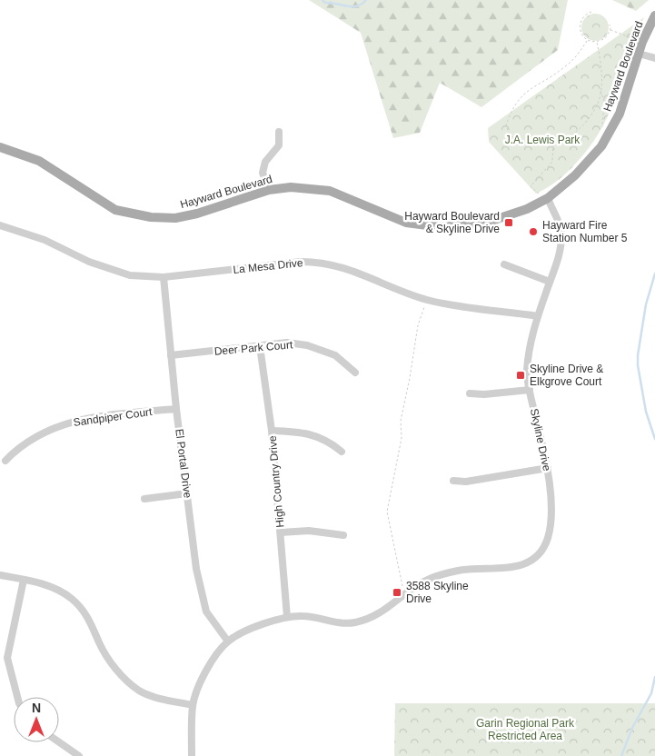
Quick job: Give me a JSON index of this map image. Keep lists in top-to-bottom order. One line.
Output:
{"streets":{"main road":["Hayward Boulevard"],"street":["La Mesa Drive","Deer Park Court","Sandpiper Court","Skyline Drive","El Portal Drive","High Country Drive"]},"crossings":[["Hayward Boulevard","Skyline Drive"],["La Mesa Drive","Skyline Drive"],["La Mesa Drive","El Portal Drive"],["Deer Park Court","El Portal Drive"],["Deer Park Court","High Country Drive"],["Sandpiper Court","El Portal Drive"],["Skyline Drive","El Portal Drive"],["Skyline Drive","High Country Drive"]],"parks":["J.A. Lewis Park","Garin Regional Park Restricted Area"],"places":{"transit":["Hayward Boulevard & Skyline Drive","Skyline Drive & Elkgrove Court","3588 Skyline Drive"],"other":["Hayward Fire Station Number 5"]},"north":"top"}
